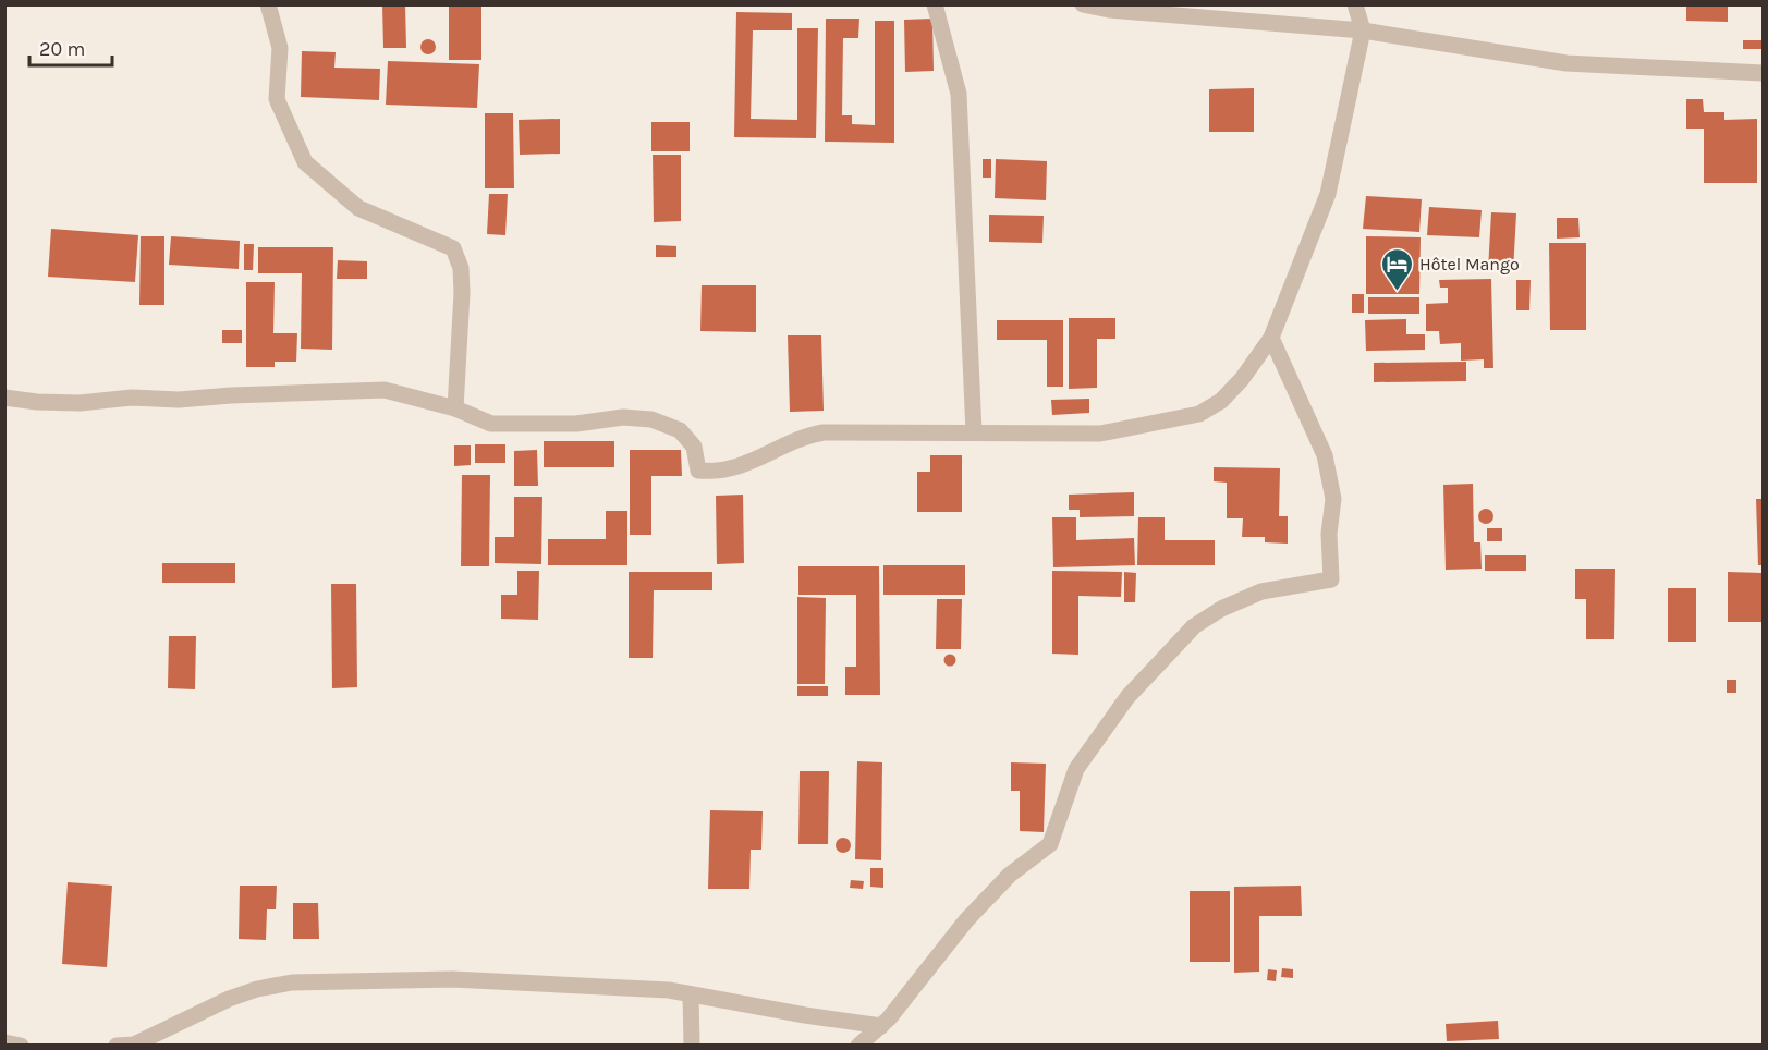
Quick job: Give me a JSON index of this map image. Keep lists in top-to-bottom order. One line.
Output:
{"places":{"hotel":["Hôtel Mango"]},"scale_bar":"20 m"}
